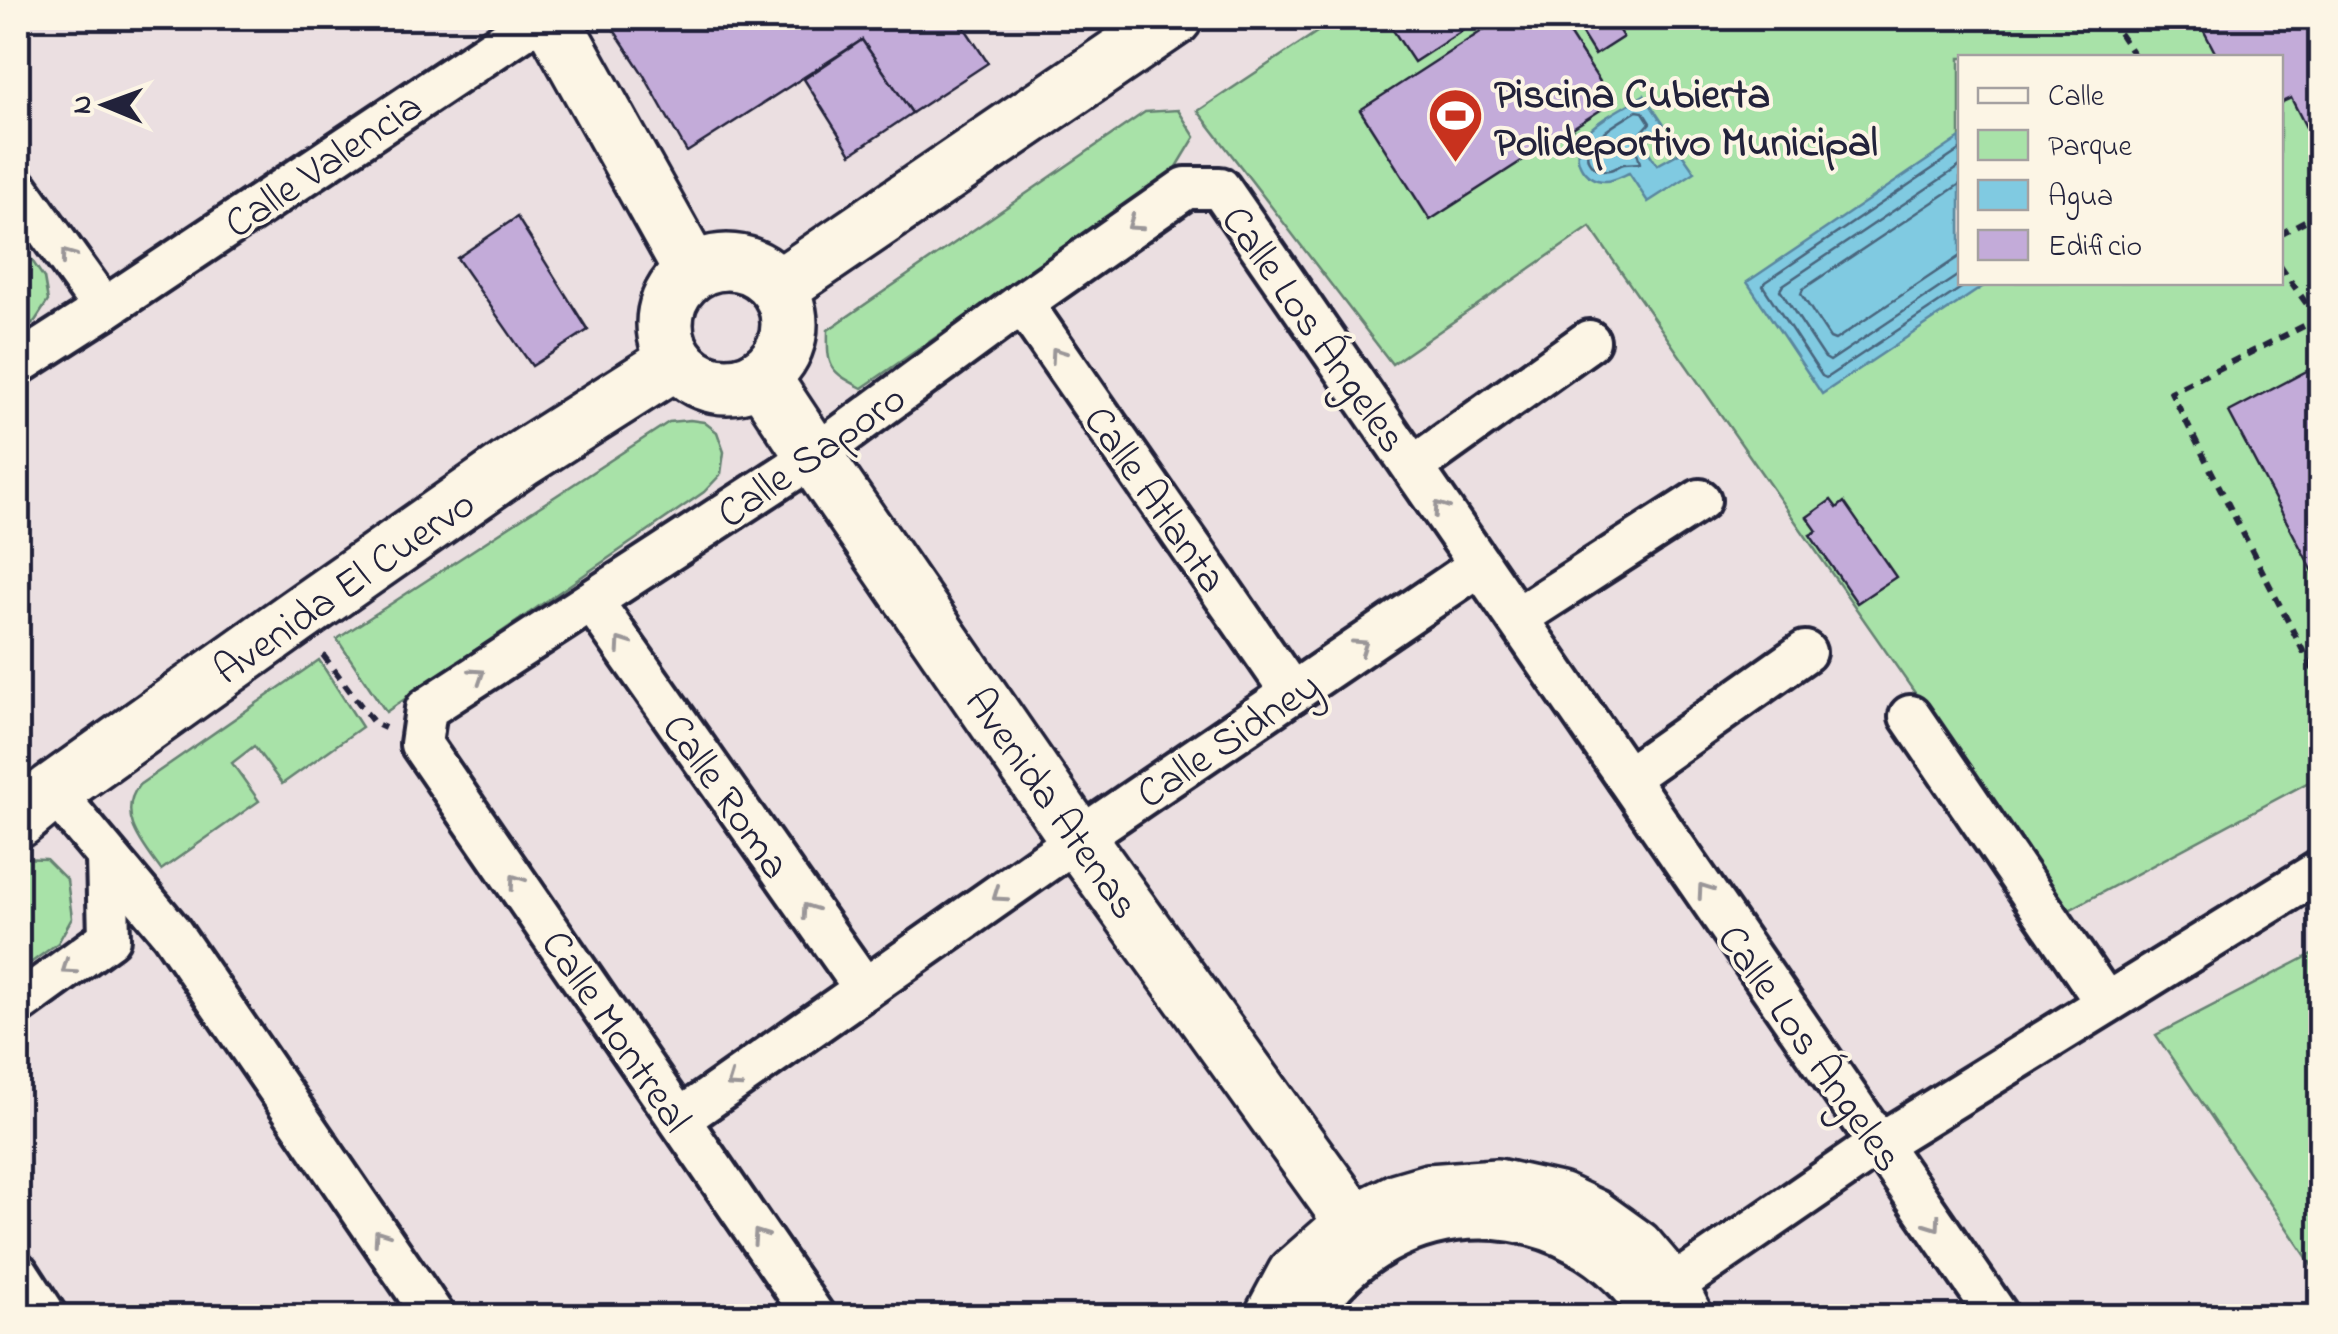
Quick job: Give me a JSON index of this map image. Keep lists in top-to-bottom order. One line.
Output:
{"streets":{"street":["Calle Valencia","Calle Los Ángeles","Calle Saporo","Calle Atlanta","Avenida El Cuervo","Calle Sidney","Calle Roma","Avenida Atenas","Calle Montreal"]},"crossings":[["Calle Los Ángeles","Calle Saporo"],["Calle Los Ángeles","Calle Sidney"],["Calle Saporo","Calle Atlanta"],["Calle Saporo","Calle Roma"],["Calle Saporo","Avenida Atenas"],["Calle Saporo","Calle Montreal"],["Calle Atlanta","Calle Sidney"],["Avenida El Cuervo","Avenida Atenas"],["Calle Sidney","Calle Roma"],["Calle Sidney","Avenida Atenas"],["Calle Sidney","Calle Montreal"]],"one_way":["Calle Atlanta","Calle Roma"],"places":{"sports":["Piscina Cubierta Polideportivo Municipal"]},"legend":["Calle","Parque","Agua","Edificio"],"north":"left"}
